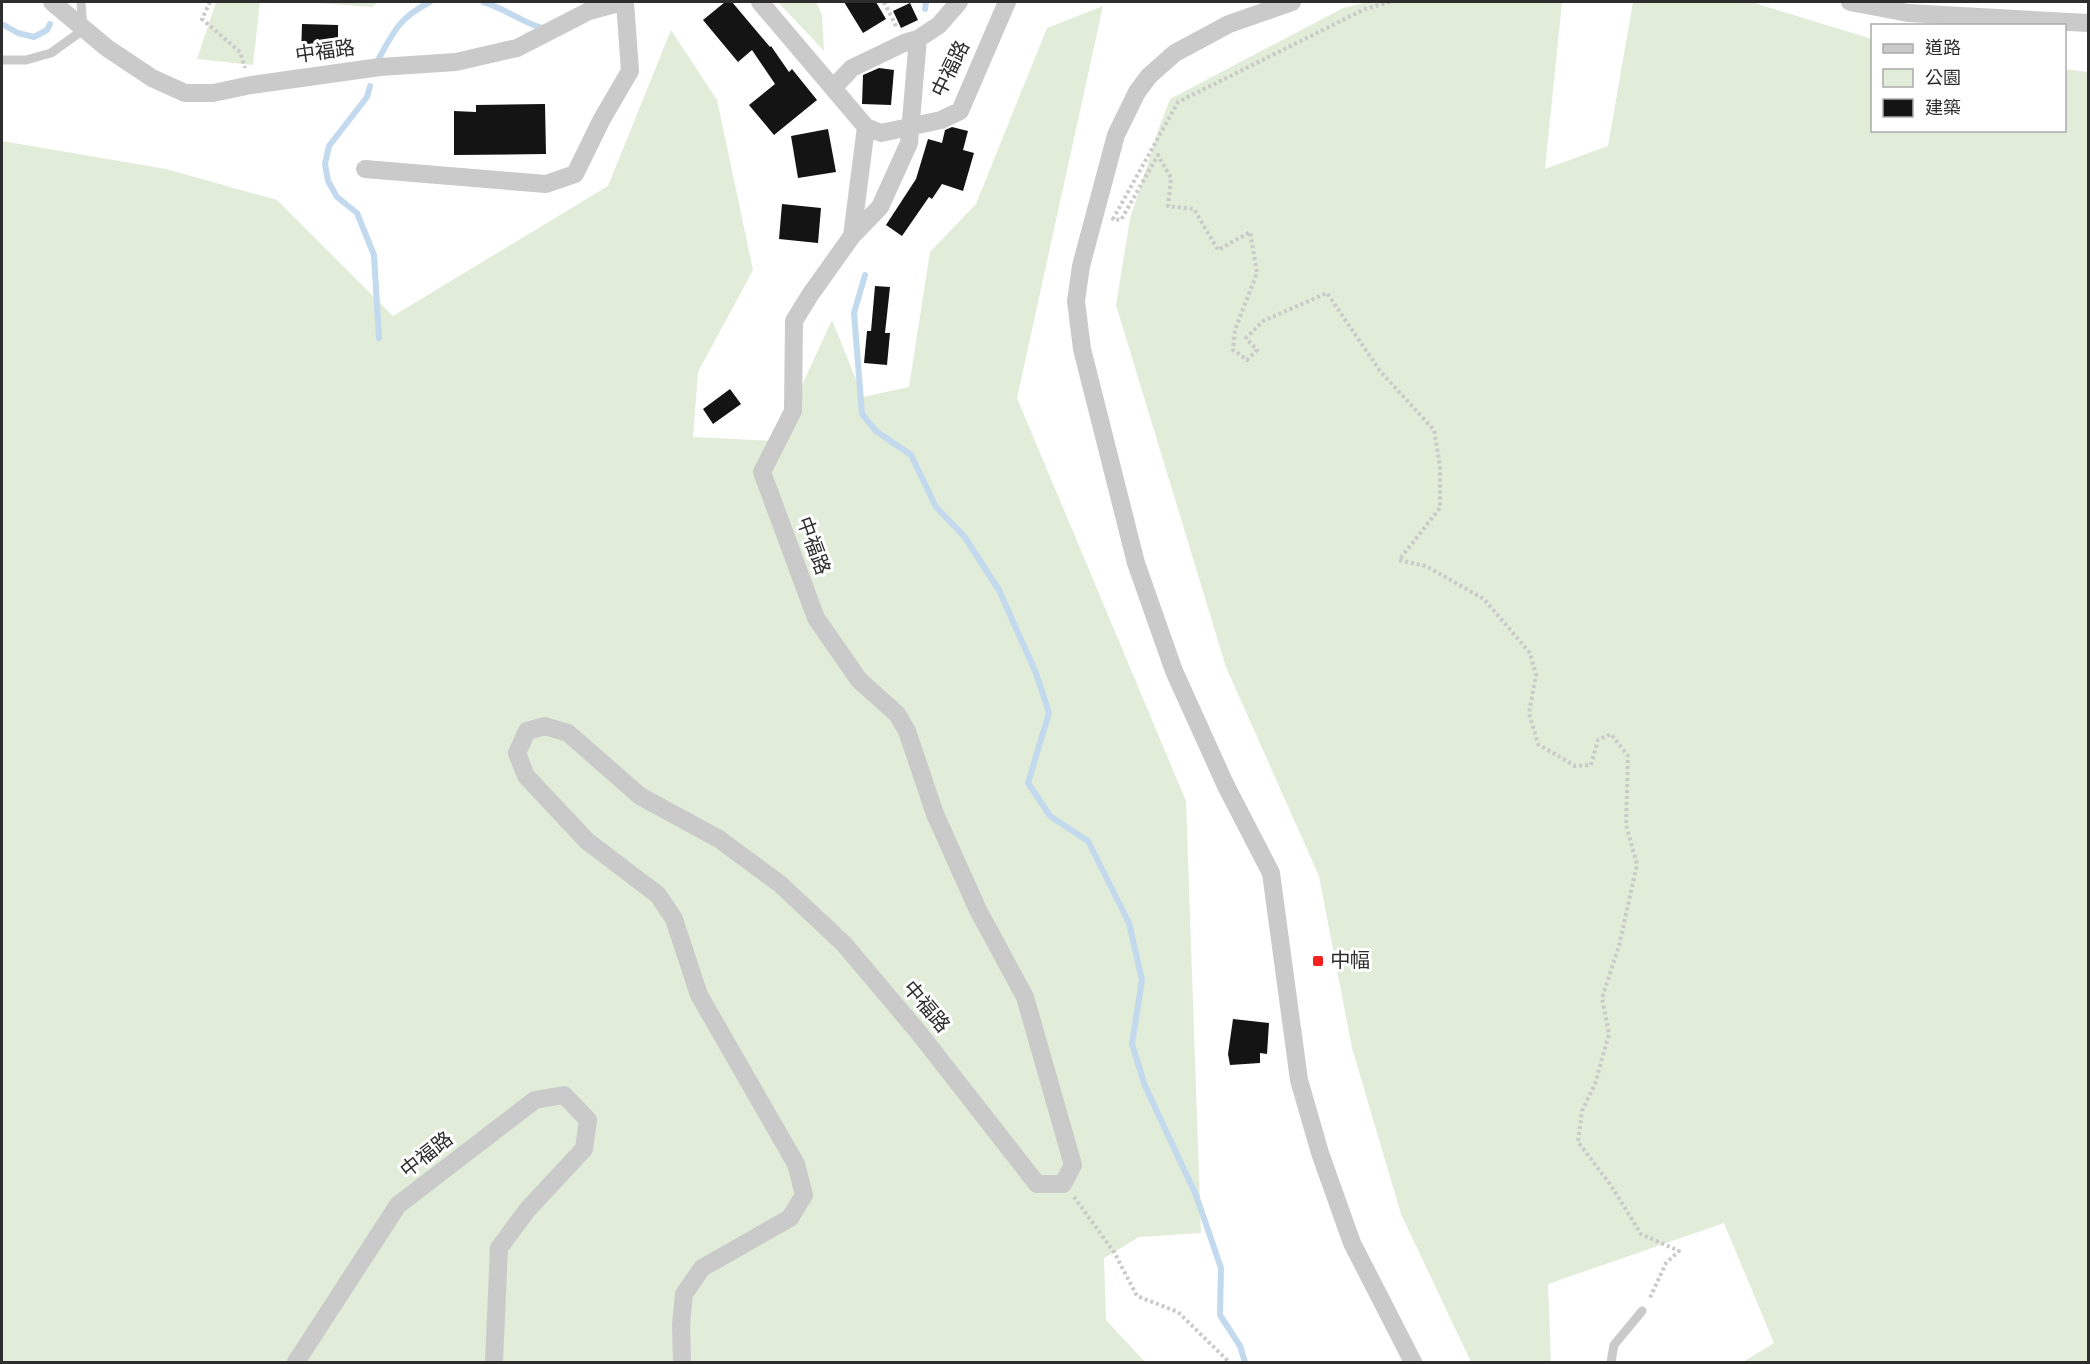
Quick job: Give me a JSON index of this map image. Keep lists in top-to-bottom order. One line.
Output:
{"streets":{"street":["中福路"]},"places":{"transit":["中幅"]},"legend":["道路","公園","建築"]}
